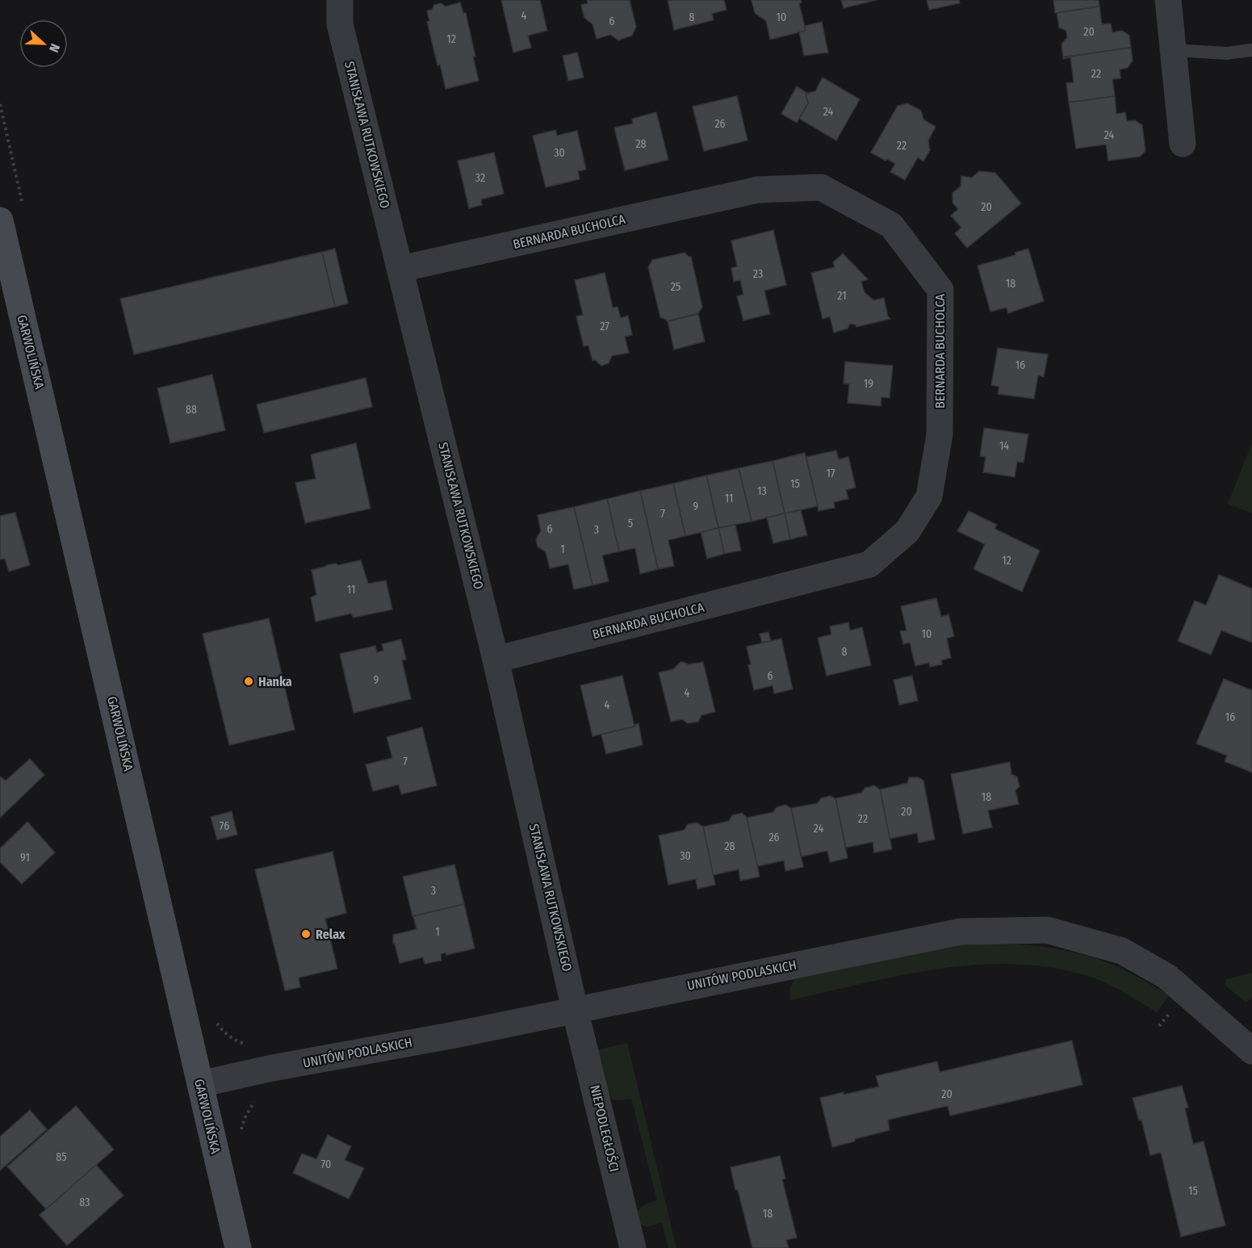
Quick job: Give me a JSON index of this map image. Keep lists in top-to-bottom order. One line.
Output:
{"streets":{"main road":["GARWOLIŃSKA"],"street":["STANISŁAWA RUTKOWSKIEGO","BERNARDA BUCHOLCA","UNITÓW PODLASKICH","NIEPODLEGŁOŚCI"]},"crossings":[["STANISŁAWA RUTKOWSKIEGO","BERNARDA BUCHOLCA"],["STANISŁAWA RUTKOWSKIEGO","UNITÓW PODLASKICH"],["STANISŁAWA RUTKOWSKIEGO","NIEPODLEGŁOŚCI"],["GARWOLIŃSKA","UNITÓW PODLASKICH"],["UNITÓW PODLASKICH","NIEPODLEGŁOŚCI"]],"places":["Hanka","Relax"],"house_numbers":["4","8","10","6","20","12","22","24","26","24","28","22","30","32","20","23","18","25","21","27","16","19","88","14","17","15","13","11","9","7","5","6","3","1","12","11","10","8","6","9","4","4","16","7","18","20","22","76","24","26","28","30","91","3","1","20","85","70","15","83","18"],"north":"right"}
